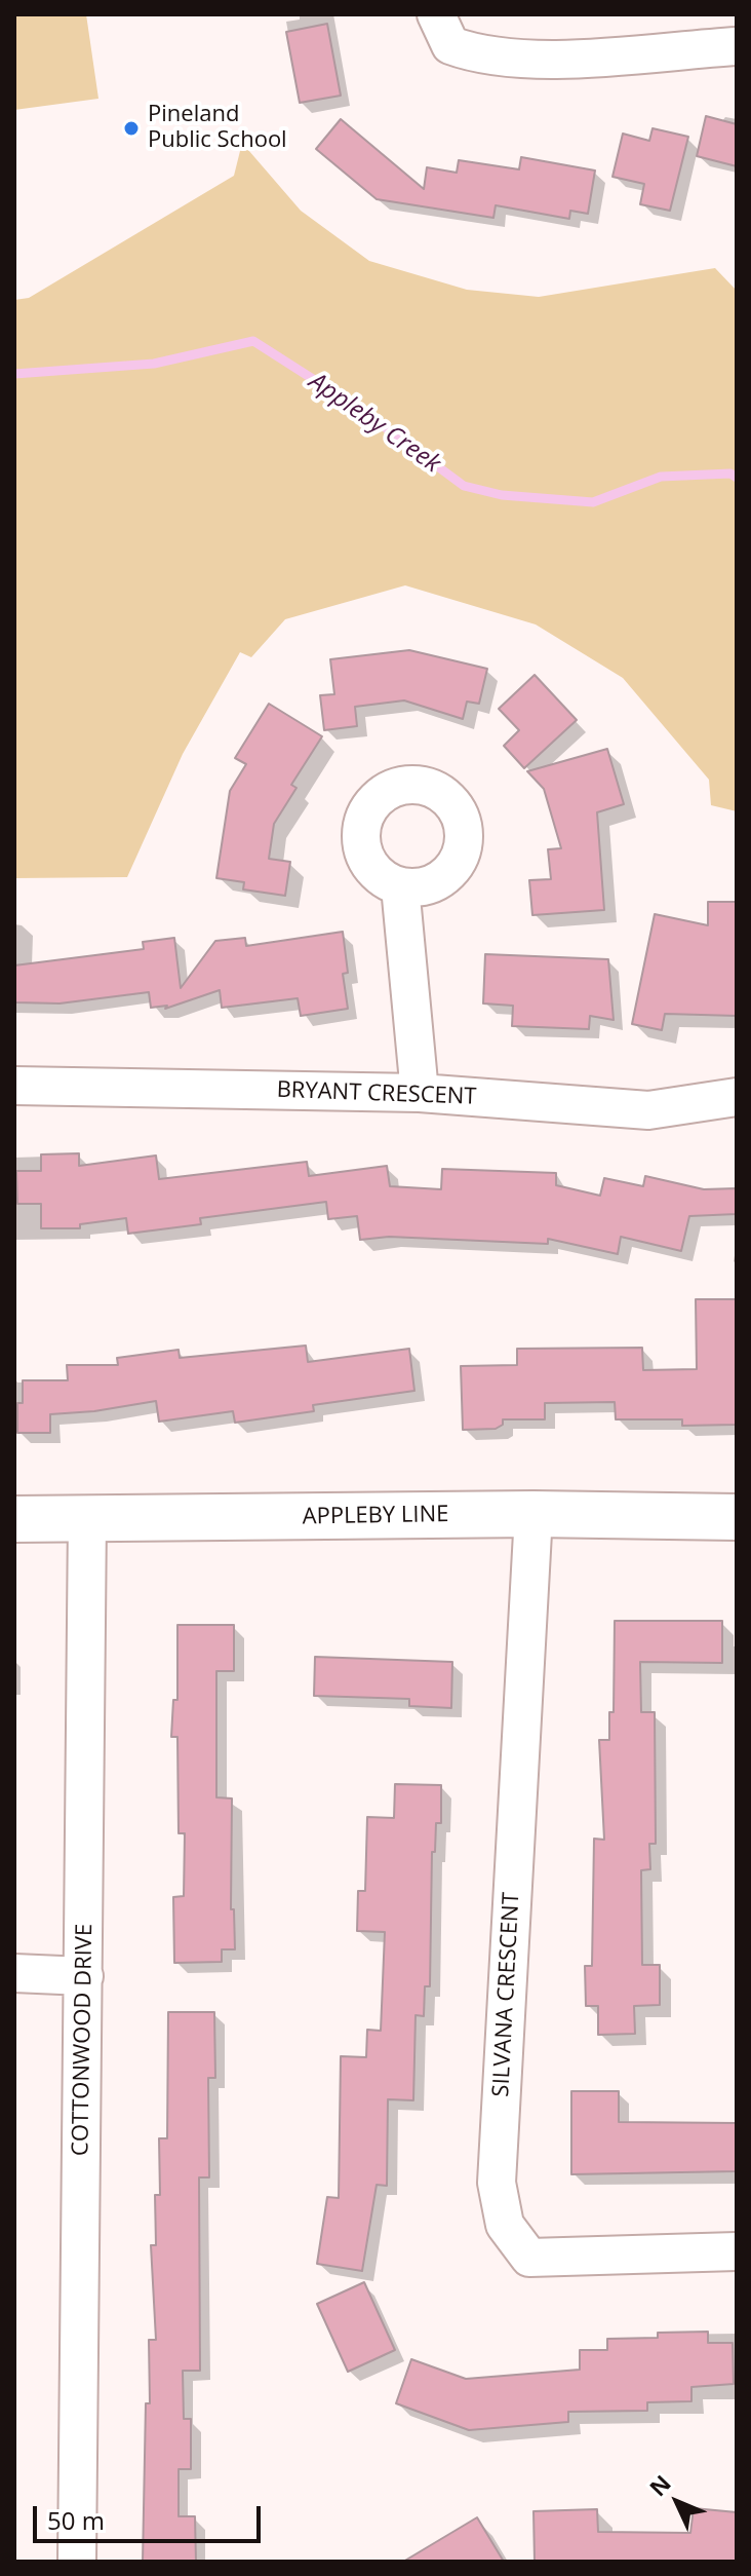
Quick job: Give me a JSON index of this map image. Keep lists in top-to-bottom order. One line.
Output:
{"streets":{"main road":["APPLEBY LINE"],"street":["BRYANT CRESCENT","SILVANA CRESCENT","COTTONWOOD DRIVE"]},"crossings":[["APPLEBY LINE","SILVANA CRESCENT"],["APPLEBY LINE","COTTONWOOD DRIVE"]],"water":["Appleby Creek"],"places":["Pineland Public School"],"scale_bar":"50 m","north":"top left"}
